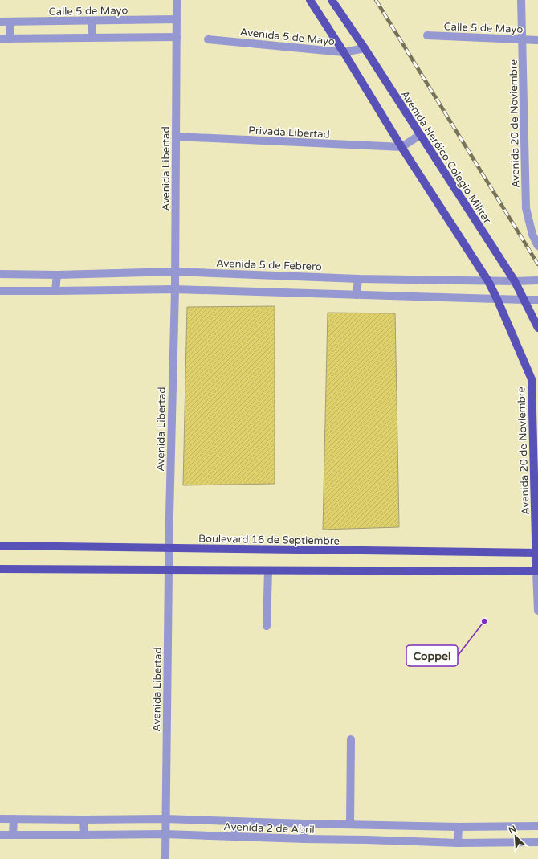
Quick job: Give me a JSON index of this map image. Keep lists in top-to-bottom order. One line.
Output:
{"streets":{"main road":["Avenida 20 de Noviembre","Avenida Heróico Colegio Militar","Boulevard 16 de Septiembre"],"street":["Calle 5 de Mayo","Avenida 5 de Mayo","Privada Libertad","Avenida Libertad","Avenida 5 de Febrero","Avenida 2 de Abril"]},"crossings":[["Calle 5 de Mayo","Avenida 20 de Noviembre"],["Calle 5 de Mayo","Avenida Libertad"],["Avenida 5 de Mayo","Avenida Heróico Colegio Militar"],["Avenida 20 de Noviembre","Avenida 5 de Febrero"],["Avenida 20 de Noviembre","Boulevard 16 de Septiembre"],["Privada Libertad","Avenida Libertad"],["Avenida Heróico Colegio Militar","Avenida 5 de Febrero"],["Avenida Libertad","Avenida 5 de Febrero"],["Avenida Libertad","Boulevard 16 de Septiembre"],["Avenida Libertad","Avenida 2 de Abril"]],"places":["Coppel"],"north":"top left"}
